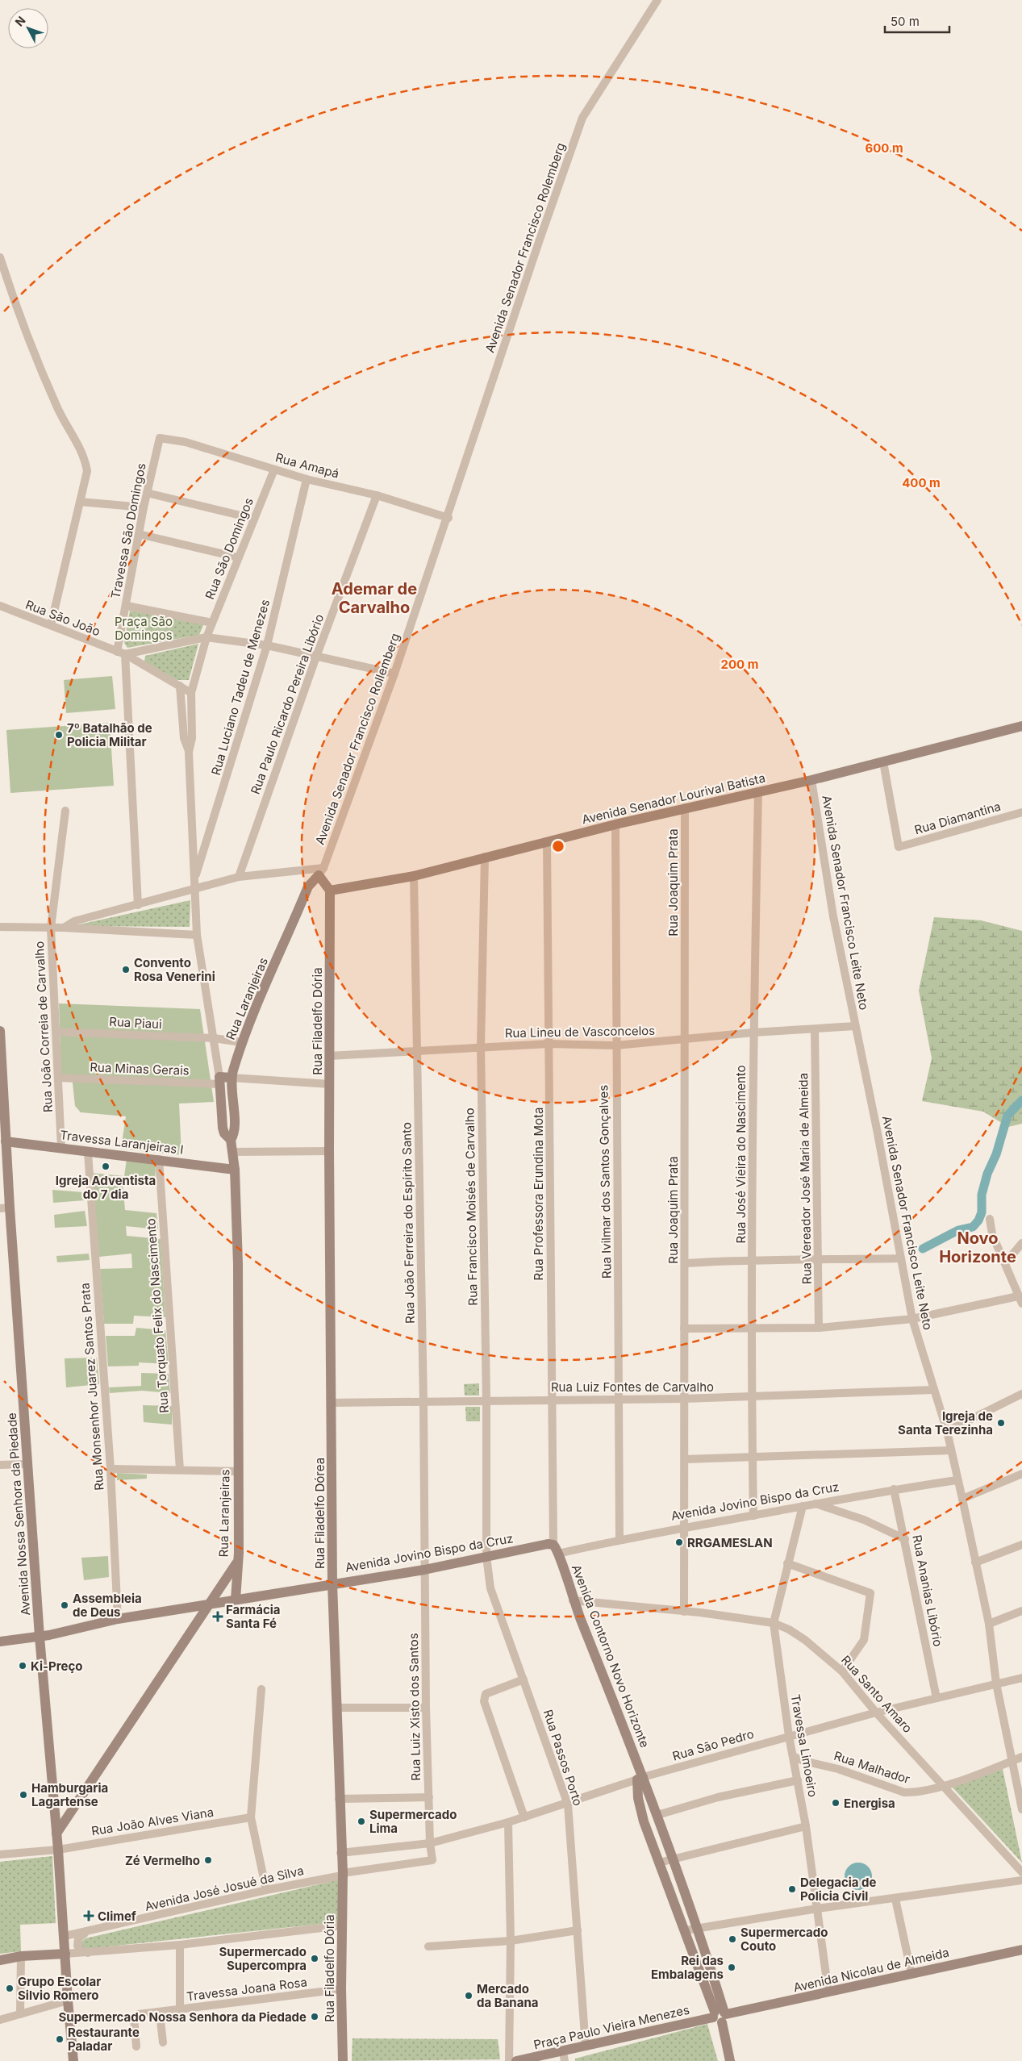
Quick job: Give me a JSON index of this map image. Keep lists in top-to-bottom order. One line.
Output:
{"streets":{"street":["Avenida Senador Francisco Rolemberg","Rua Amapá","Travessa São Domingos","Rua São Domingos","Rua São João","Rua Luciano Tadeu de Menezes","Rua Paulo Ricardo Pereira Libório","Avenida Senador Francisco Rollemberg","Avenida Senador Lourival Batista","Rua Diamantina","Rua Joaquim Prata","Avenida Senador Francisco Leite Neto","Rua Laranjeiras","Rua Filadelfo Dória","Rua Piaui","Rua João Correia de Carvalho","Rua Lineu de Vasconcelos","Rua Minas Gerais","Travessa Laranjeiras I","Rua José Vieira do Nascimento","Rua Vereador José Maria de Almeida","Rua Ivilmar dos Santos Gonçalves","Rua Professora Erundina Mota","Rua Francisco Moisés de Carvalho","Rua João Ferreira do Espírito Santo","Rua Torquato Felix do Nascimento","Rua Monsenhor Juarez Santos Prata","Rua Luiz Fontes de Carvalho","Avenida Jovino Bispo da Cruz","Rua Filadelfo Dórea","Avenida Nossa Senhora da Piedade","Rua Ananias Libório","Avenida Contorno Novo Horizonte","Rua Santo Amaro","Rua Luiz Xisto dos Santos","Rua São Pedro","Travessa Limoeiro","Rua Passos Porto","Rua Malhador","Rua João Alves Viana","Avenida José Josué da Silva","Avenida Nicolau de Almeida","Travessa Joana Rosa","Praça Paulo Vieira Menezes"]},"crossings":[["Avenida Senador Francisco Rolemberg","Rua Amapá"],["Avenida Senador Francisco Rolemberg","Avenida Senador Francisco Rollemberg"],["Rua Amapá","Travessa São Domingos"],["Rua Amapá","Rua São Domingos"],["Rua Amapá","Rua Luciano Tadeu de Menezes"],["Rua Amapá","Rua Paulo Ricardo Pereira Libório"],["Rua Amapá","Avenida Senador Francisco Rollemberg"],["Travessa São Domingos","Rua São João"],["Avenida Senador Francisco Rollemberg","Rua Laranjeiras"],["Avenida Senador Lourival Batista","Rua Joaquim Prata"],["Avenida Senador Lourival Batista","Avenida Senador Francisco Leite Neto"],["Avenida Senador Lourival Batista","Rua Filadelfo Dória"],["Avenida Senador Lourival Batista","Rua José Vieira do Nascimento"],["Avenida Senador Lourival Batista","Rua Ivilmar dos Santos Gonçalves"],["Avenida Senador Lourival Batista","Rua Professora Erundina Mota"],["Avenida Senador Lourival Batista","Rua Francisco Moisés de Carvalho"],["Avenida Senador Lourival Batista","Rua João Ferreira do Espírito Santo"],["Rua Joaquim Prata","Rua Lineu de Vasconcelos"],["Rua Joaquim Prata","Rua Luiz Fontes de Carvalho"],["Rua Joaquim Prata","Avenida Jovino Bispo da Cruz"],["Rua Joaquim Prata","Rua Santo Amaro"],["Avenida Senador Francisco Leite Neto","Rua Lineu de Vasconcelos"],["Avenida Senador Francisco Leite Neto","Rua Luiz Fontes de Carvalho"],["Avenida Senador Francisco Leite Neto","Avenida Jovino Bispo da Cruz"],["Avenida Senador Francisco Leite Neto","Rua São Pedro"],["Avenida Senador Francisco Leite Neto","Rua Malhador"],["Rua Laranjeiras","Rua Piaui"],["Rua Laranjeiras","Rua Minas Gerais"],["Rua Laranjeiras","Travessa Laranjeiras I"],["Rua Laranjeiras","Avenida Jovino Bispo da Cruz"],["Rua Laranjeiras","Avenida Nossa Senhora da Piedade"],["Rua Filadelfo Dória","Rua Lineu de Vasconcelos"],["Rua Filadelfo Dória","Rua Filadelfo Dórea"],["Rua Filadelfo Dória","Rua Luiz Xisto dos Santos"],["Rua Filadelfo Dória","Avenida José Josué da Silva"],["Rua Filadelfo Dória","Travessa Joana Rosa"],["Rua Piaui","Rua João Correia de Carvalho"],["Rua João Correia de Carvalho","Rua Minas Gerais"],["Rua João Correia de Carvalho","Travessa Laranjeiras I"],["Rua Lineu de Vasconcelos","Rua José Vieira do Nascimento"],["Rua Lineu de Vasconcelos","Rua Vereador José Maria de Almeida"],["Rua Lineu de Vasconcelos","Rua Ivilmar dos Santos Gonçalves"],["Rua Lineu de Vasconcelos","Rua Professora Erundina Mota"],["Rua Lineu de Vasconcelos","Rua Francisco Moisés de Carvalho"],["Rua Lineu de Vasconcelos","Rua João Ferreira do Espírito Santo"],["Travessa Laranjeiras I","Rua Torquato Felix do Nascimento"],["Travessa Laranjeiras I","Rua Monsenhor Juarez Santos Prata"],["Travessa Laranjeiras I","Avenida Nossa Senhora da Piedade"],["Rua José Vieira do Nascimento","Rua Luiz Fontes de Carvalho"],["Rua José Vieira do Nascimento","Avenida Jovino Bispo da Cruz"],["Rua Ivilmar dos Santos Gonçalves","Rua Luiz Fontes de Carvalho"],["Rua Ivilmar dos Santos Gonçalves","Avenida Jovino Bispo da Cruz"],["Rua Professora Erundina Mota","Rua Luiz Fontes de Carvalho"],["Rua Professora Erundina Mota","Avenida Jovino Bispo da Cruz"],["Rua Professora Erundina Mota","Avenida Contorno Novo Horizonte"],["Rua Francisco Moisés de Carvalho","Rua Luiz Fontes de Carvalho"],["Rua Francisco Moisés de Carvalho","Avenida Jovino Bispo da Cruz"],["Rua Francisco Moisés de Carvalho","Rua Passos Porto"],["Rua João Ferreira do Espírito Santo","Rua Luiz Fontes de Carvalho"],["Rua João Ferreira do Espírito Santo","Avenida Jovino Bispo da Cruz"],["Rua João Ferreira do Espírito Santo","Rua Luiz Xisto dos Santos"],["Rua Monsenhor Juarez Santos Prata","Avenida Jovino Bispo da Cruz"],["Rua Luiz Fontes de Carvalho","Rua Filadelfo Dórea"],["Avenida Jovino Bispo da Cruz","Rua Filadelfo Dórea"],["Avenida Jovino Bispo da Cruz","Avenida Nossa Senhora da Piedade"],["Avenida Jovino Bispo da Cruz","Rua Ananias Libório"],["Avenida Jovino Bispo da Cruz","Avenida Contorno Novo Horizonte"],["Avenida Jovino Bispo da Cruz","Rua Luiz Xisto dos Santos"],["Avenida Jovino Bispo da Cruz","Travessa Limoeiro"],["Avenida Jovino Bispo da Cruz","Rua Passos Porto"],["Rua Filadelfo Dórea","Rua Luiz Xisto dos Santos"],["Rua Filadelfo Dórea","Rua São Pedro"],["Rua Filadelfo Dórea","Avenida José Josué da Silva"],["Avenida Nossa Senhora da Piedade","Rua João Alves Viana"],["Avenida Nossa Senhora da Piedade","Avenida José Josué da Silva"],["Rua Ananias Libório","Rua São Pedro"],["Avenida Contorno Novo Horizonte","Rua Santo Amaro"],["Avenida Contorno Novo Horizonte","Rua São Pedro"],["Rua Santo Amaro","Rua São Pedro"],["Rua Santo Amaro","Travessa Limoeiro"],["Rua Santo Amaro","Rua Malhador"],["Rua Luiz Xisto dos Santos","Rua São Pedro"],["Rua Luiz Xisto dos Santos","Avenida José Josué da Silva"],["Rua São Pedro","Travessa Limoeiro"],["Rua São Pedro","Rua Passos Porto"],["Travessa Limoeiro","Rua Malhador"],["Travessa Limoeiro","Avenida Nicolau de Almeida"],["Rua Passos Porto","Praça Paulo Vieira Menezes"],["Avenida Nicolau de Almeida","Praça Paulo Vieira Menezes"]],"districts":["Ademar de Carvalho","Novo Horizonte"],"parks":["Praça São Domingos"],"places":{"other":["7º Batalhão de Policia Militar","Convento Rosa Venerini","Igreja Adventista do 7 dia","Igreja de Santa Terezinha","RRGAMESLAN","Assembleia de Deus","Ki-Preço","Hamburgaria Lagartense","Energisa","Supermercado Lima","Zé Vermelho","Delegacia de Policia Civil","Supermercado Couto","Supermercado Supercompra","Rei das Embalagens","Grupo Escolar Silvio Romero","Mercado da Banana","Supermercado Nossa Senhora da Piedade","Restaurante Paladar"],"health":["Farmácia Santa Fé","Climef"]},"scale_bar":"50 m","north":"top left","rings":["600 m","400 m","200 m"]}
